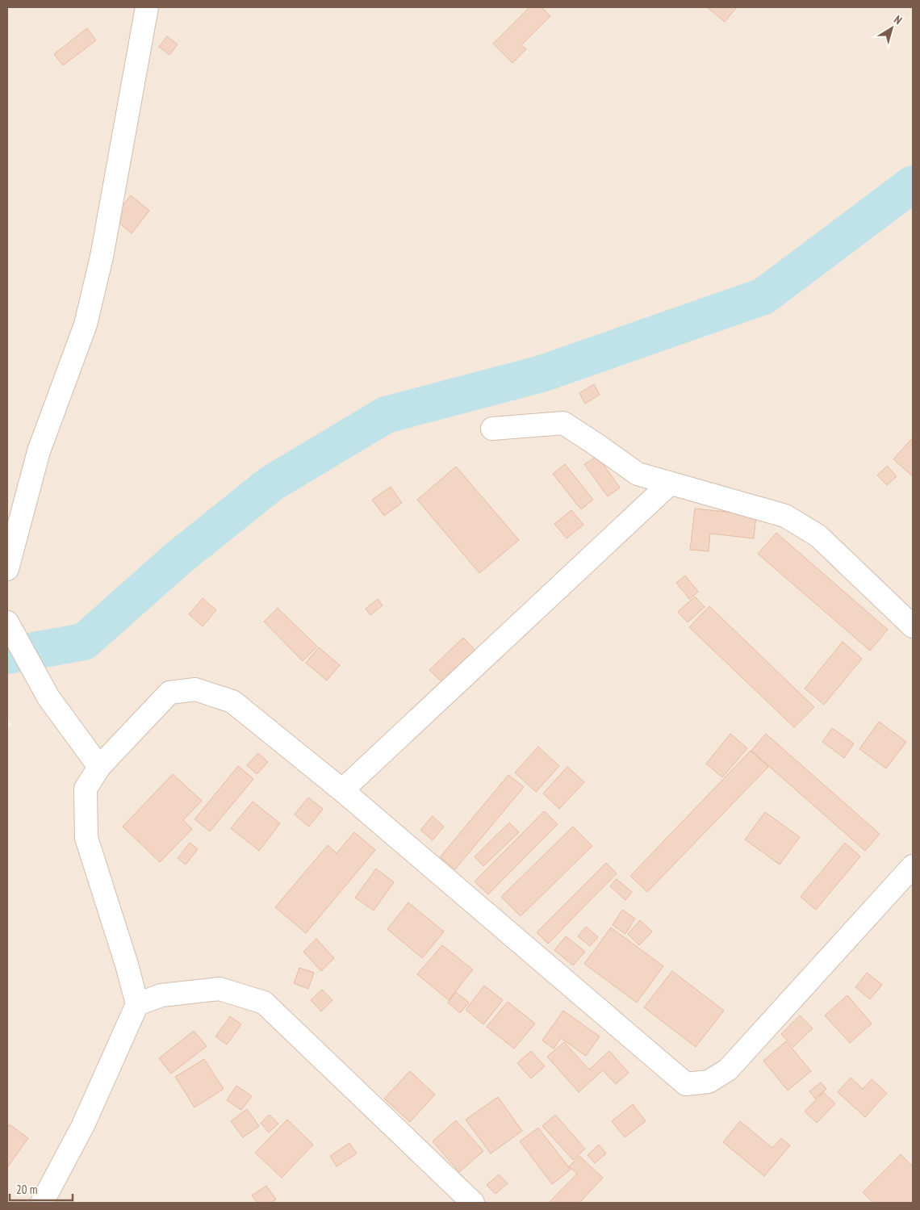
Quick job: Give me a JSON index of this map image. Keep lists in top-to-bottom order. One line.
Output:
{"scale_bar":"20 m","north":"top right"}
